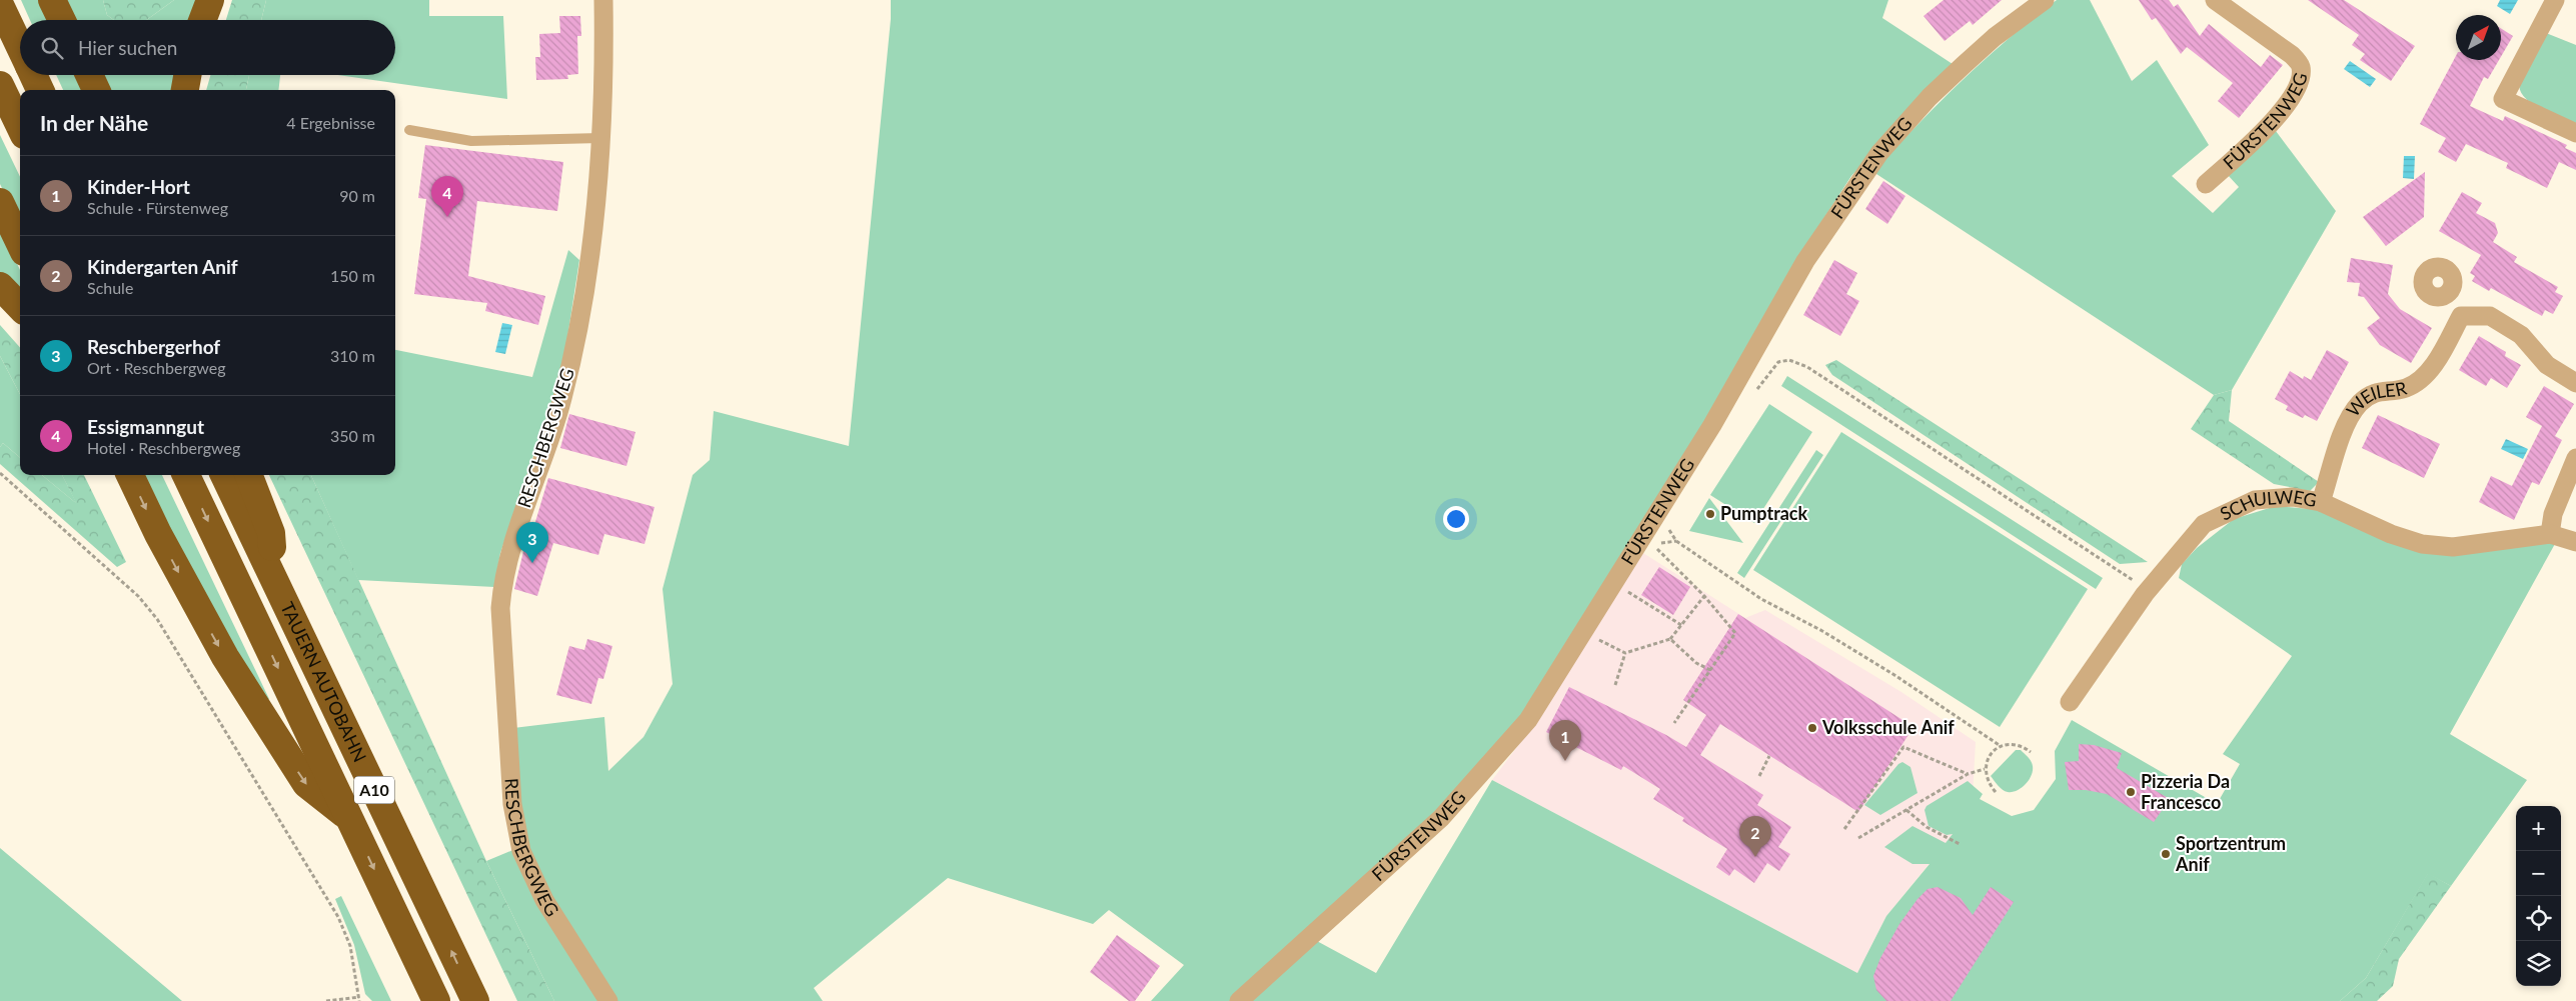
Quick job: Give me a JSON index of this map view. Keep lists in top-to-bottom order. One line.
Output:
{"streets":{"highway":["TAUERN AUTOBAHN","A10"],"street":["FÜRSTENWEG","WEILER","RESCHBERGWEG","SCHULWEG"]},"crossings":[["WEILER","SCHULWEG"]],"places":["Pumptrack","Volksschule Anif","Pizzeria Da Francesco","Sportzentrum Anif"],"north":"top right","page":{"search":"Hier suchen","heading":["In der Nähe","4 Ergebnisse"],"list":[{"mark":"1","name":"Kinder-Hort","note":"Schule · Fürstenweg","value":"90 m"},{"mark":"2","name":"Kindergarten Anif","note":"Schule","value":"150 m"},{"mark":"3","name":"Reschbergerhof","note":"Ort · Reschbergweg","value":"310 m"},{"mark":"4","name":"Essigmanngut","note":"Hotel · Reschbergweg","value":"350 m"}],"pins":["4","3","1","2"],"map_buttons":["+","−"]}}
